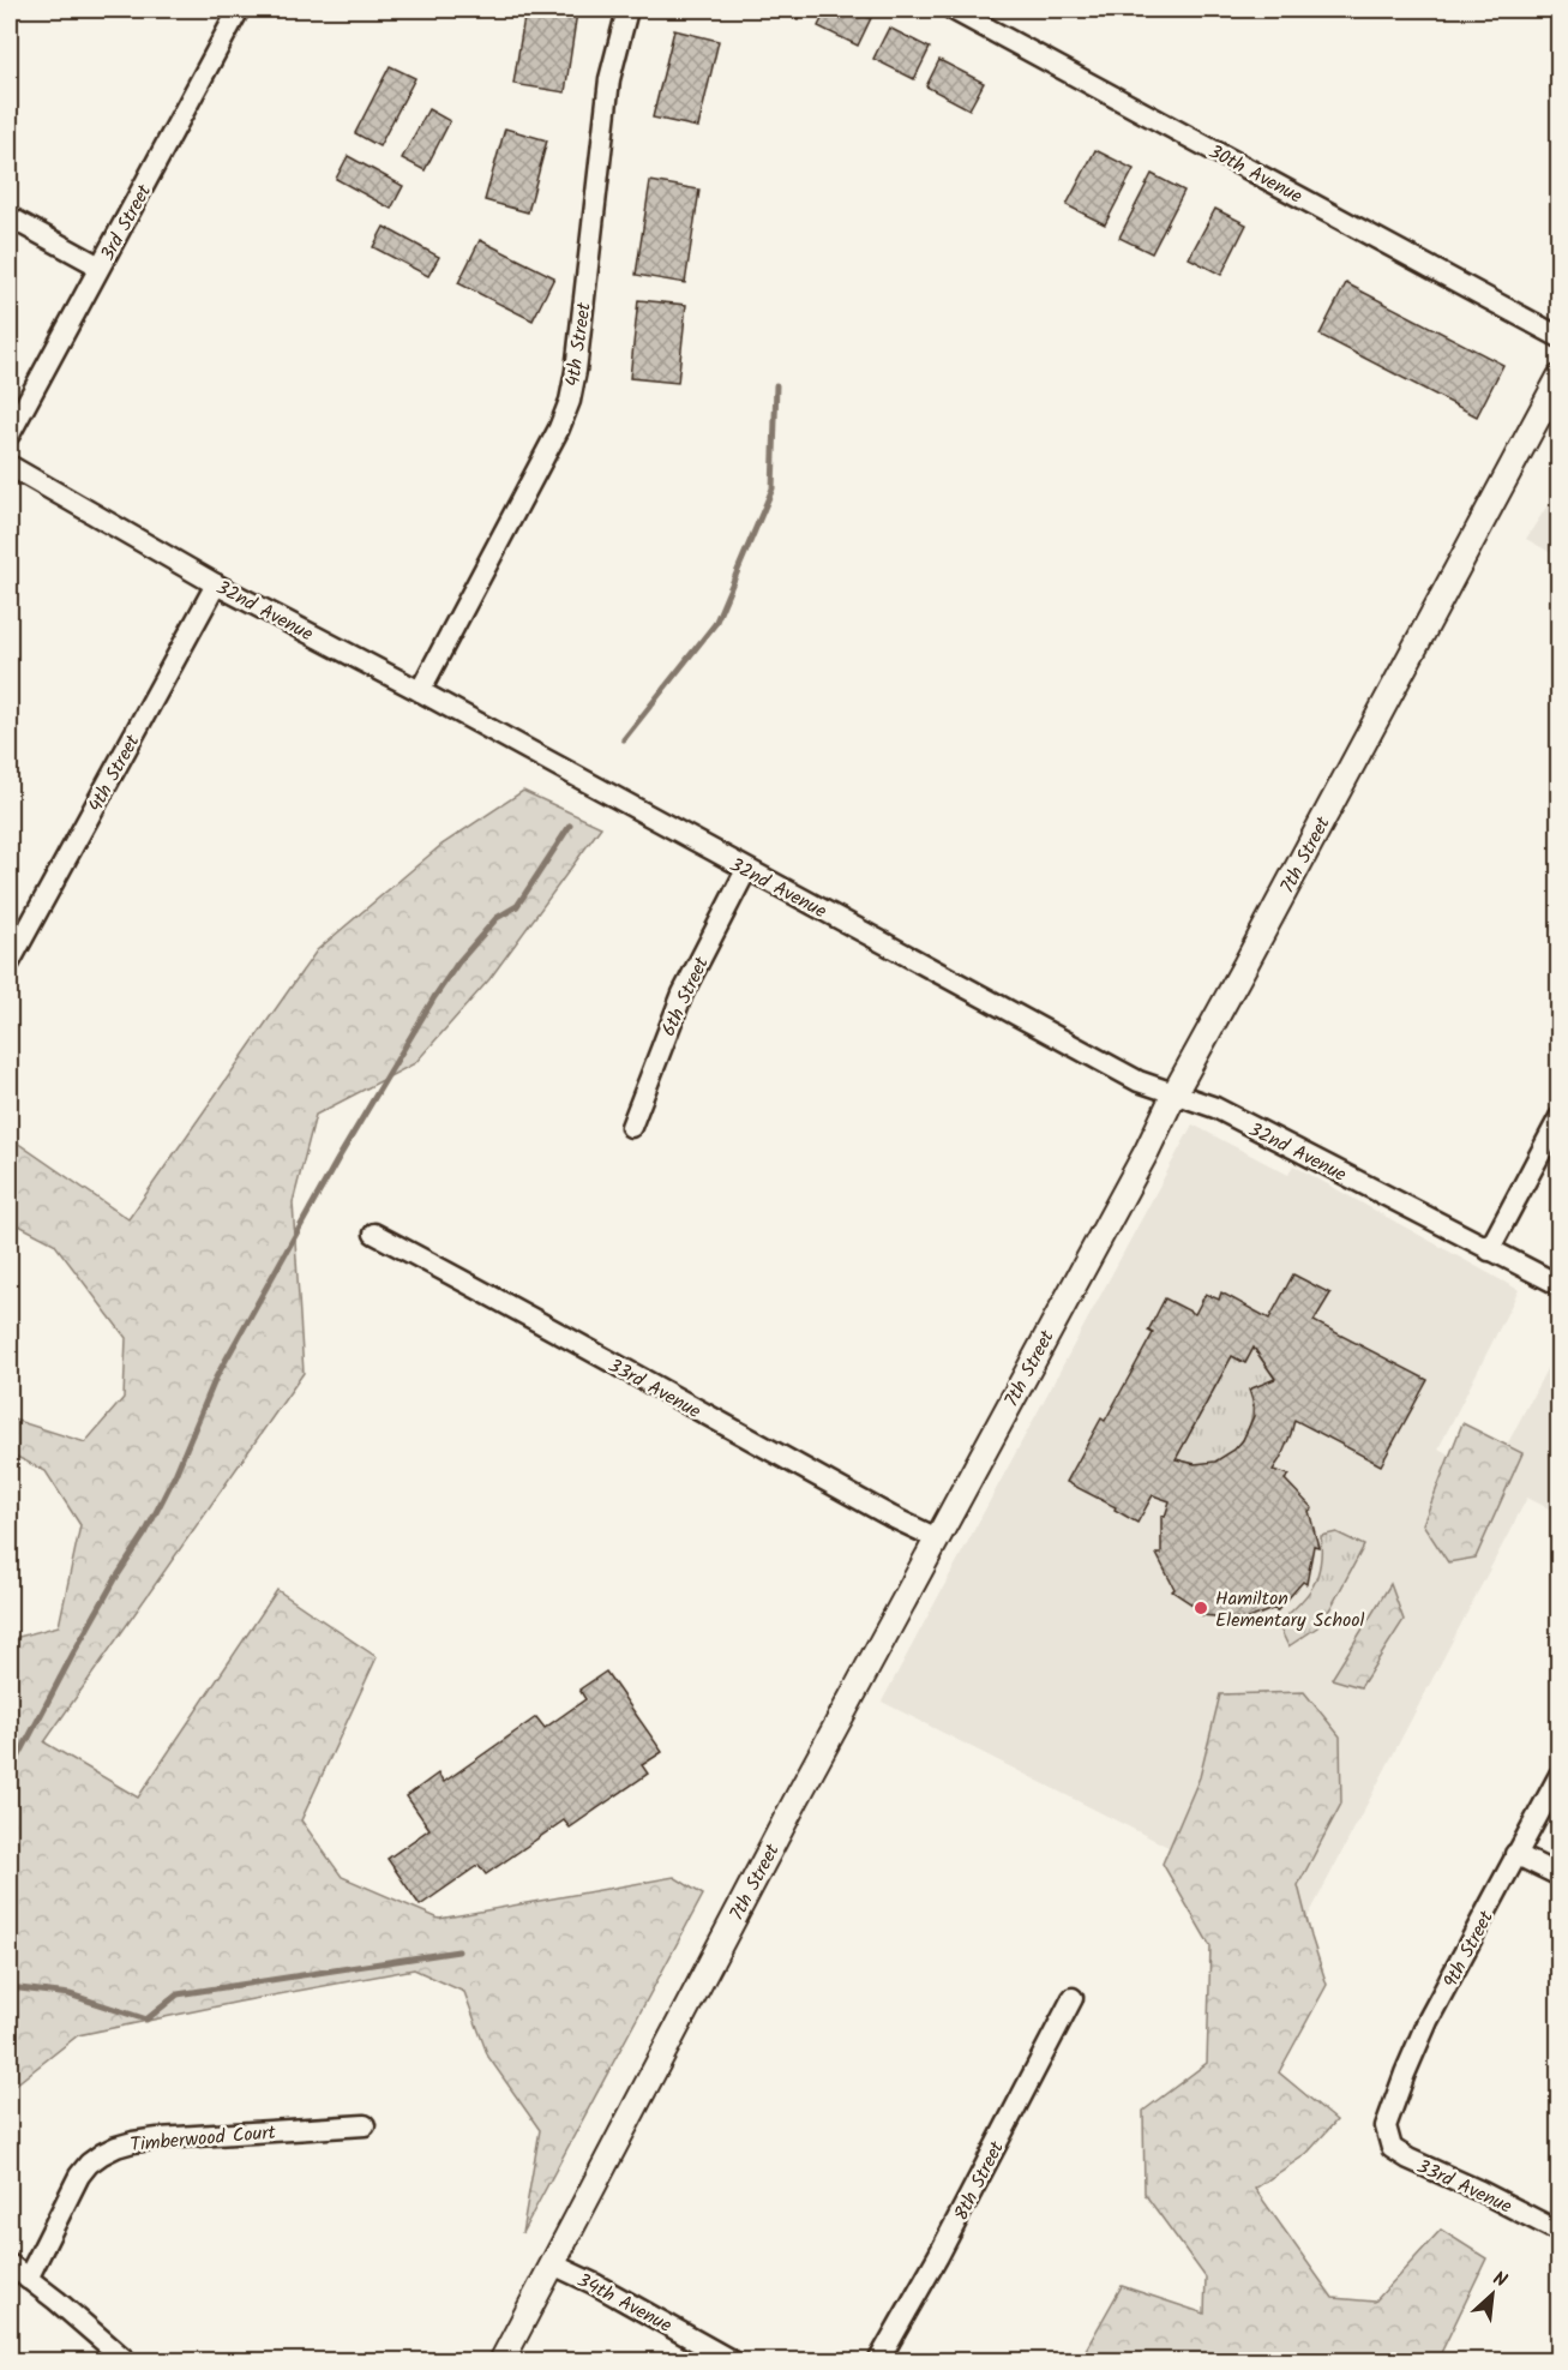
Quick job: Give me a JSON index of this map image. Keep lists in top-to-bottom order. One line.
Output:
{"streets":{"street":["30th Avenue","3rd Street","4th Street","32nd Avenue","7th Street","6th Street","33rd Avenue","9th Street","Timberwood Court","8th Street","34th Avenue"]},"crossings":[["4th Street","32nd Avenue"],["32nd Avenue","7th Street"],["32nd Avenue","6th Street"],["7th Street","33rd Avenue"],["7th Street","34th Avenue"],["33rd Avenue","9th Street"]],"places":["Hamilton Elementary School"],"north":"top right"}
